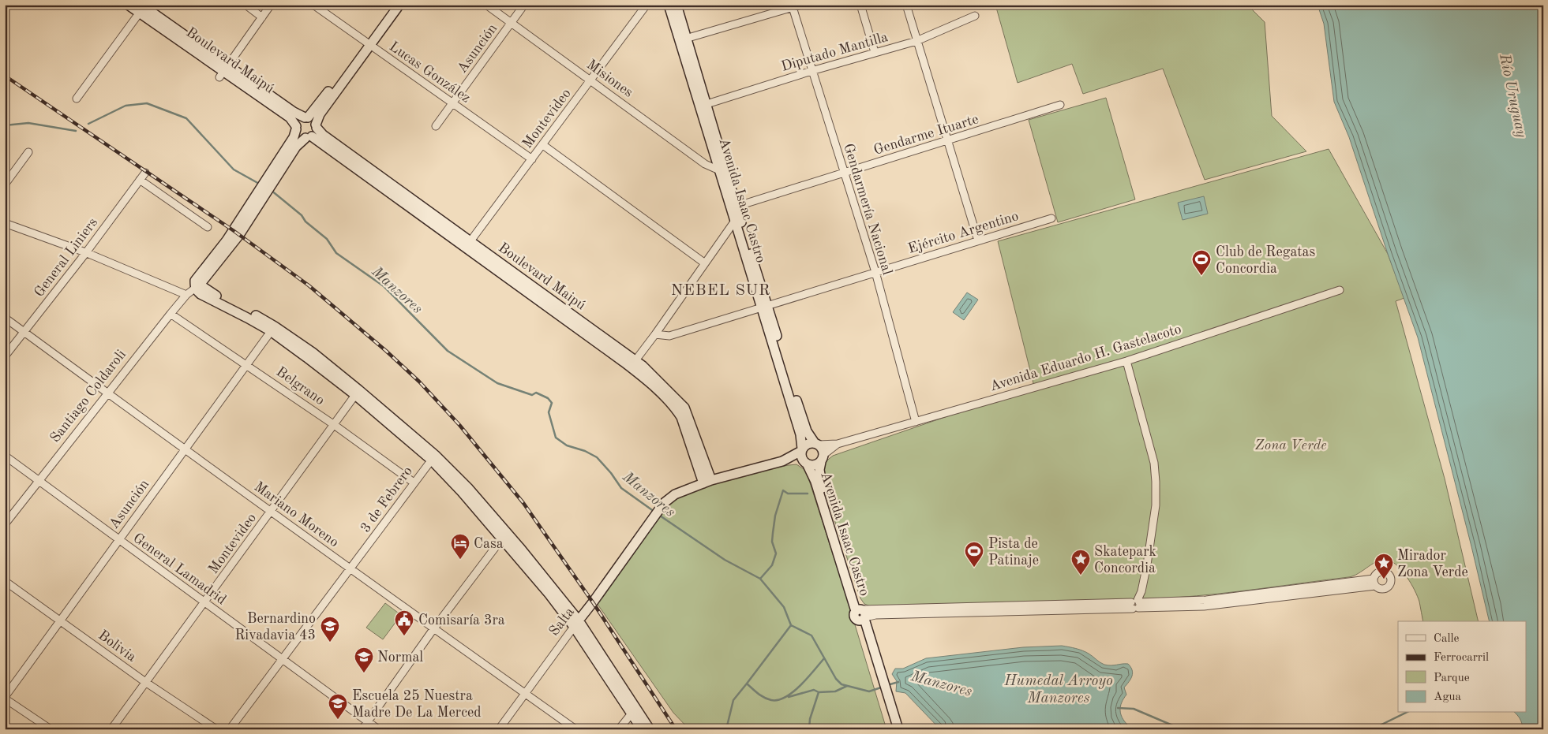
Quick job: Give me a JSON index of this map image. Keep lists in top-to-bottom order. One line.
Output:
{"streets":{"main road":["Boulevard Maipú","Avenida Isaac Castro","Santiago Coldaroli","Salta"],"street":["Asunción","Diputado Mantilla","Lucas González","Misiones","Montevideo","Gendarme Ituarte","Gendarmería Nacional","Ejército Argentino","General Liniers","Avenida Eduardo H. Gastelacoto","Belgrano","3 de Febrero","Mariano Moreno","General Lamadrid","Bolivia"]},"crossings":[["Asunción","Lucas González"],["Asunción","Misiones"],["Asunción","Belgrano"],["Asunción","Mariano Moreno"],["Asunción","General Lamadrid"],["Asunción","Bolivia"],["Diputado Mantilla","Avenida Isaac Castro"],["Diputado Mantilla","Gendarmería Nacional"],["Boulevard Maipú","Montevideo"],["Boulevard Maipú","Santiago Coldaroli"],["Boulevard Maipú","Salta"],["Lucas González","Montevideo"],["Lucas González","Santiago Coldaroli"],["Misiones","Montevideo"],["Misiones","Avenida Isaac Castro"],["Montevideo","Belgrano"],["Montevideo","Mariano Moreno"],["Montevideo","General Lamadrid"],["Montevideo","Bolivia"],["Gendarme Ituarte","Avenida Isaac Castro"],["Gendarme Ituarte","Gendarmería Nacional"],["Avenida Isaac Castro","Ejército Argentino"],["Avenida Isaac Castro","Avenida Eduardo H. Gastelacoto"],["Gendarmería Nacional","Ejército Argentino"],["Gendarmería Nacional","Avenida Eduardo H. Gastelacoto"],["General Liniers","Mariano Moreno"],["Belgrano","Santiago Coldaroli"],["Belgrano","3 de Febrero"],["Santiago Coldaroli","Mariano Moreno"],["Santiago Coldaroli","General Lamadrid"],["3 de Febrero","Mariano Moreno"],["3 de Febrero","General Lamadrid"],["Mariano Moreno","Salta"]],"districts":["NEBEL SUR"],"water":["Río Uruguay","Manzores","Humedal Arroyo Manzores"],"parks":["Zona Verde"],"places":{"sports":["Club de Regatas Concordia","Pista de Patinaje"],"hotel":["Casa"],"place":["Skatepark Concordia","Mirador Zona Verde"],"public building":["Comisaría 3ra"],"school or university":["Bernardino Rivadavia 43","Normal","Escuela 25 Nuestra Madre De La Merced"]},"legend":["Calle","Ferrocarril","Parque","Agua"]}
